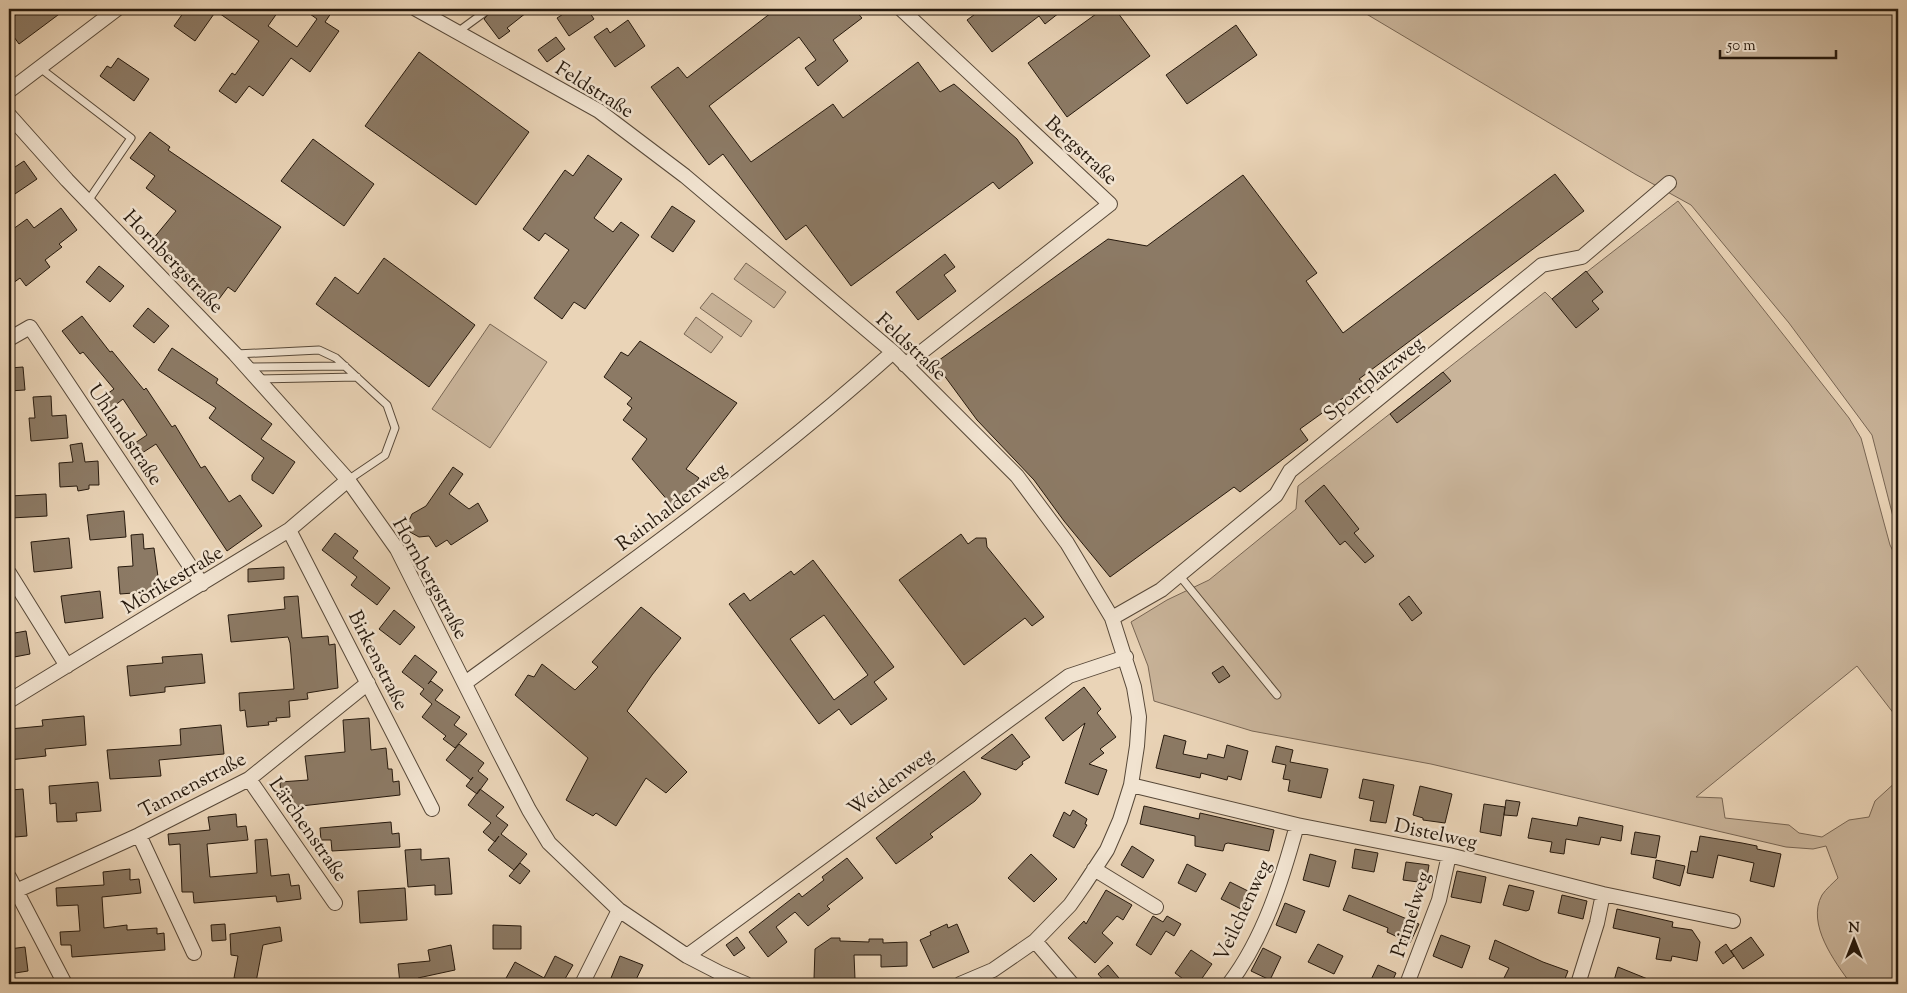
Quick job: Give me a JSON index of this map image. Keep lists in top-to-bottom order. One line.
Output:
{"streets":{"street":["Feldstraße","Bergstraße","Hornbergstraße","Sportplatzweg","Uhlandstraße","Rainhaldenweg","Mörikestraße","Birkenstraße","Weidenweg","Tannenstraße","Lärchenstraße","Distelweg","Veilchenweg","Primelweg"]},"crossings":[["Feldstraße","Bergstraße"],["Feldstraße","Sportplatzweg"],["Feldstraße","Rainhaldenweg"],["Feldstraße","Weidenweg"],["Feldstraße","Distelweg"],["Hornbergstraße","Rainhaldenweg"],["Hornbergstraße","Mörikestraße"],["Hornbergstraße","Weidenweg"],["Uhlandstraße","Mörikestraße"],["Mörikestraße","Birkenstraße"],["Birkenstraße","Tannenstraße"],["Tannenstraße","Lärchenstraße"],["Distelweg","Veilchenweg"],["Distelweg","Primelweg"]],"scale_bar":"50 m","north":"top"}
